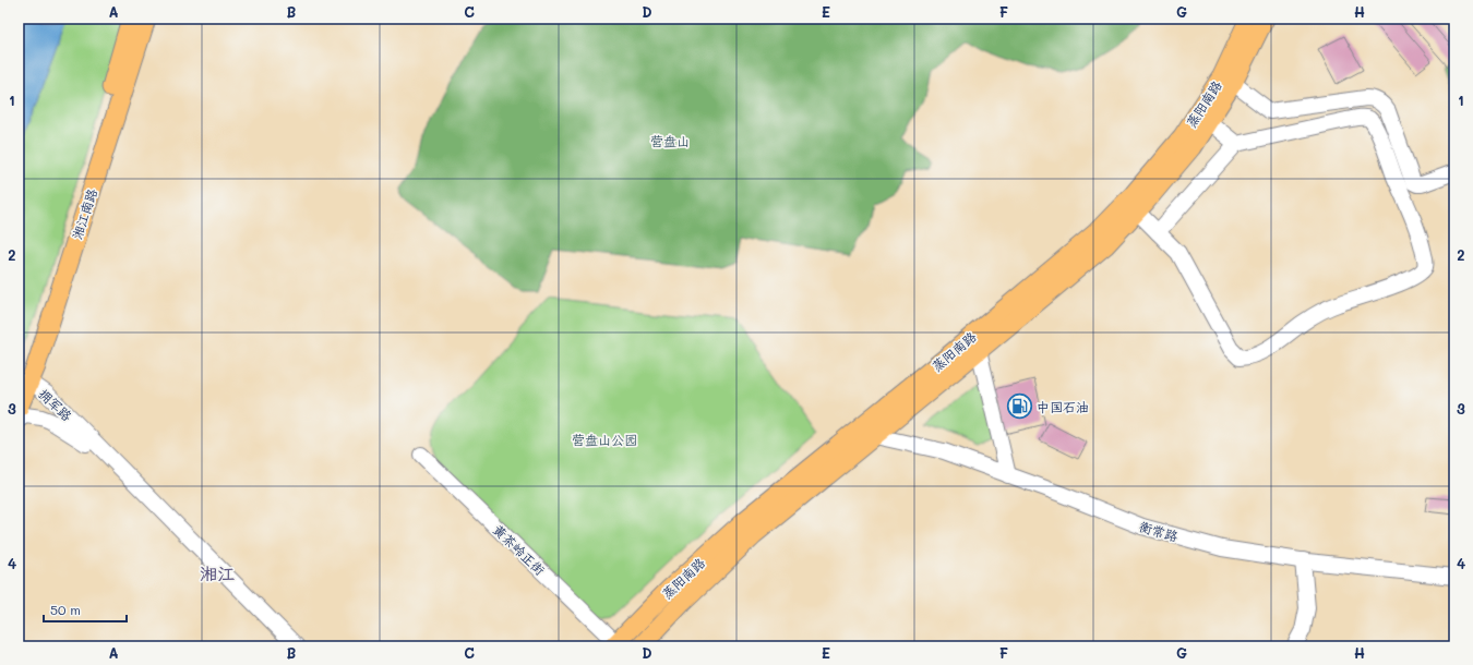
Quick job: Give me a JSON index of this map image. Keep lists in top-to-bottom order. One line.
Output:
{"streets":{"main road":["蒸阳南路","湘江南路"],"street":["拥军路","衡常路","黄茶岭正街"]},"crossings":[["蒸阳南路","衡常路"],["蒸阳南路","黄茶岭正街"],["湘江南路","拥军路"]],"districts":["湘江"],"parks":["营盘山","营盘山公园"],"places":{"fuel station":["中国石油"]},"scale_bar":"50 m","grid":{"columns":["A","B","C","D","E","F","G","H"],"rows":["1","2","3","4"]}}
